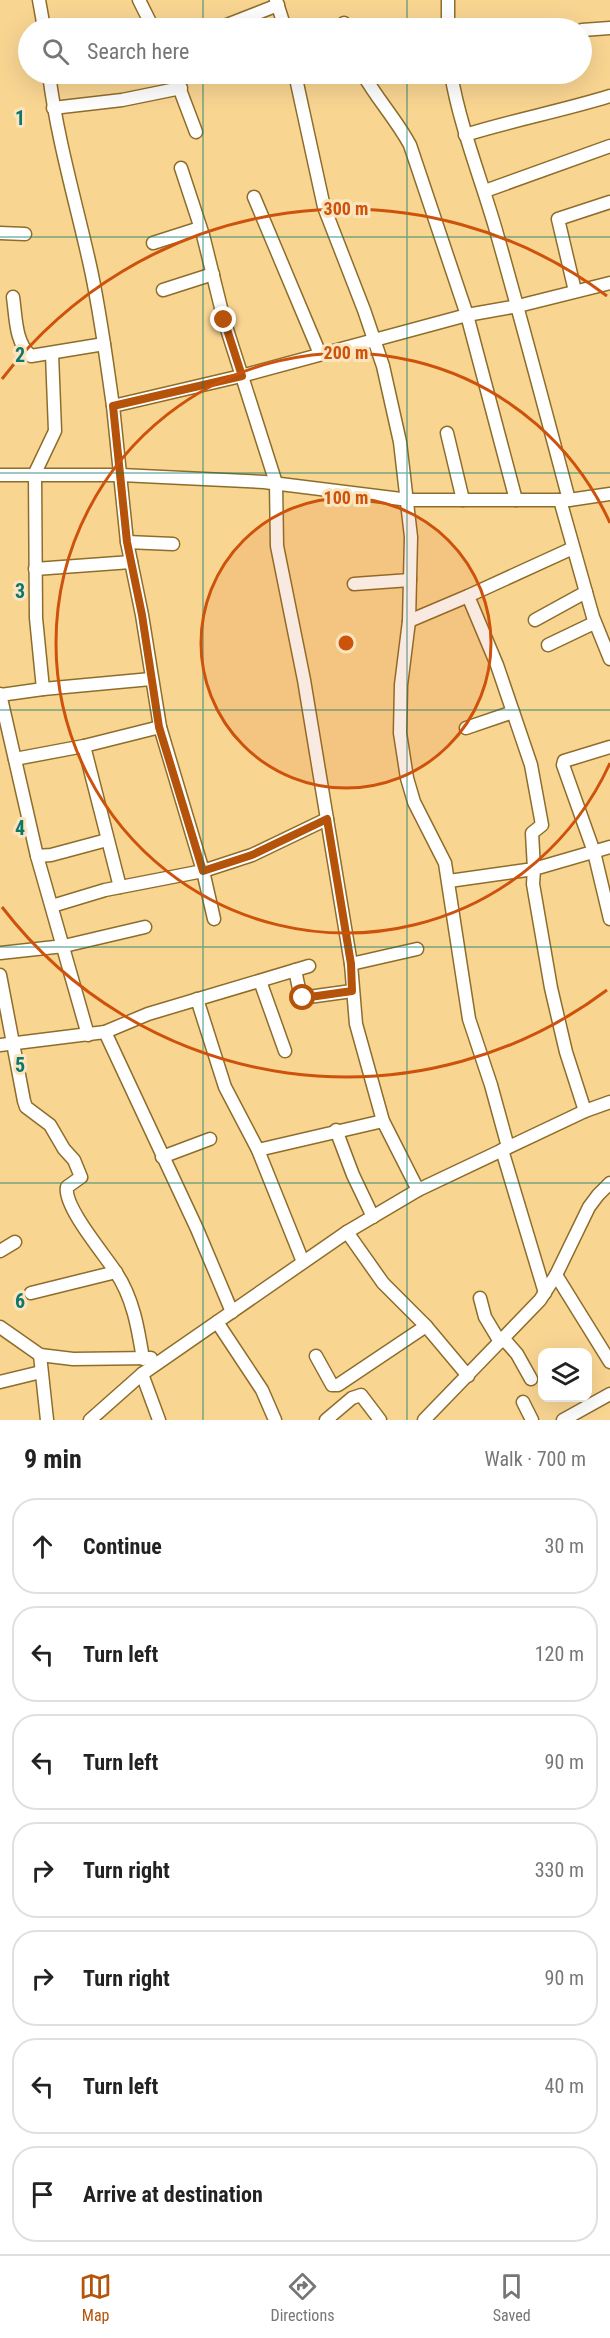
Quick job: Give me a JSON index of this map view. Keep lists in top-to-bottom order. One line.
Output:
{"page":{"search":"Search here","heading":["9 min","Walk · 700 m"],"list":[["Continue","30 m"],["Turn left","120 m"],["Turn left","90 m"],["Turn right","330 m"],["Turn right","90 m"],["Turn left","40 m"],"Arrive at destination"],"nav":["Map","Directions","Saved"]},"grid":{"rows":["1","2","3","4","5","6"]},"rings":["300 m","200 m","100 m"]}
